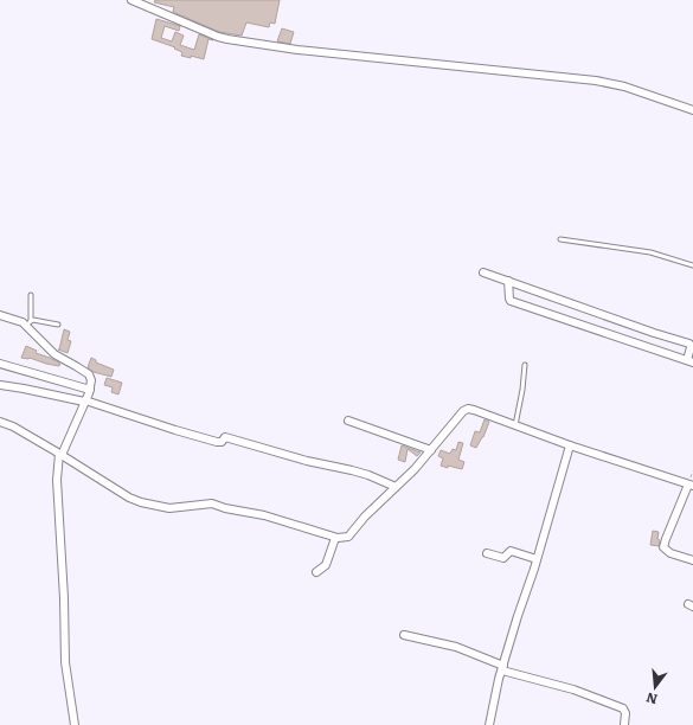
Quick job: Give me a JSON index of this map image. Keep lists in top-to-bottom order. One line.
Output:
{"north":"bottom"}
